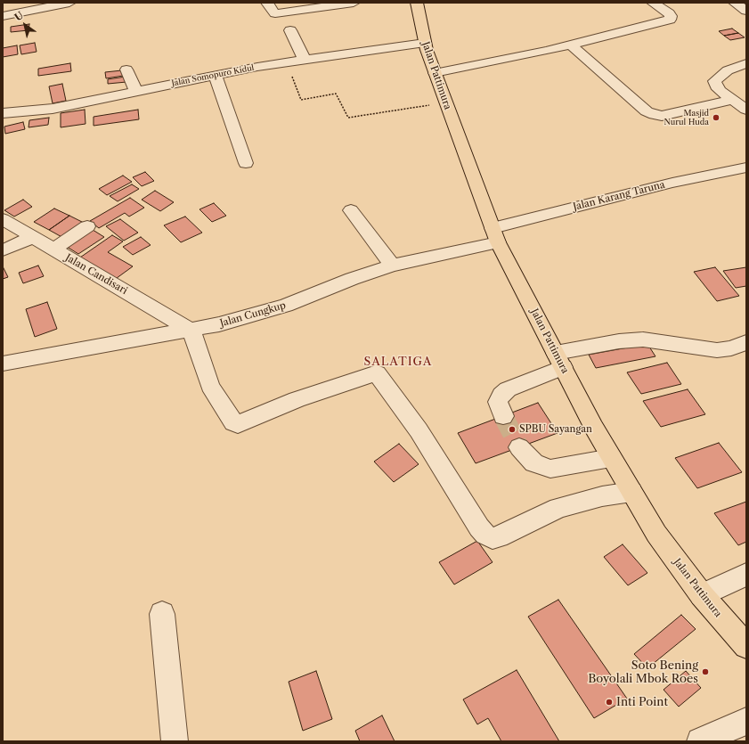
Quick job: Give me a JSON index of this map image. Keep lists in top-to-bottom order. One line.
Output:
{"streets":{"main road":["Jalan Pattimura"],"street":["Jalan Somopuro Kidul","Jalan Karang Taruna","Jalan Candisari","Jalan Cungkup"]},"crossings":[["Jalan Somopuro Kidul","Jalan Pattimura"],["Jalan Pattimura","Jalan Karang Taruna"],["Jalan Pattimura","Jalan Cungkup"],["Jalan Karang Taruna","Jalan Cungkup"],["Jalan Candisari","Jalan Cungkup"]],"districts":["SALATIGA"],"places":["Masjid Nurul Huda","SPBU Sayangan","Soto Bening Boyolali Mbok Roes","Inti Point"],"north":"top left"}
